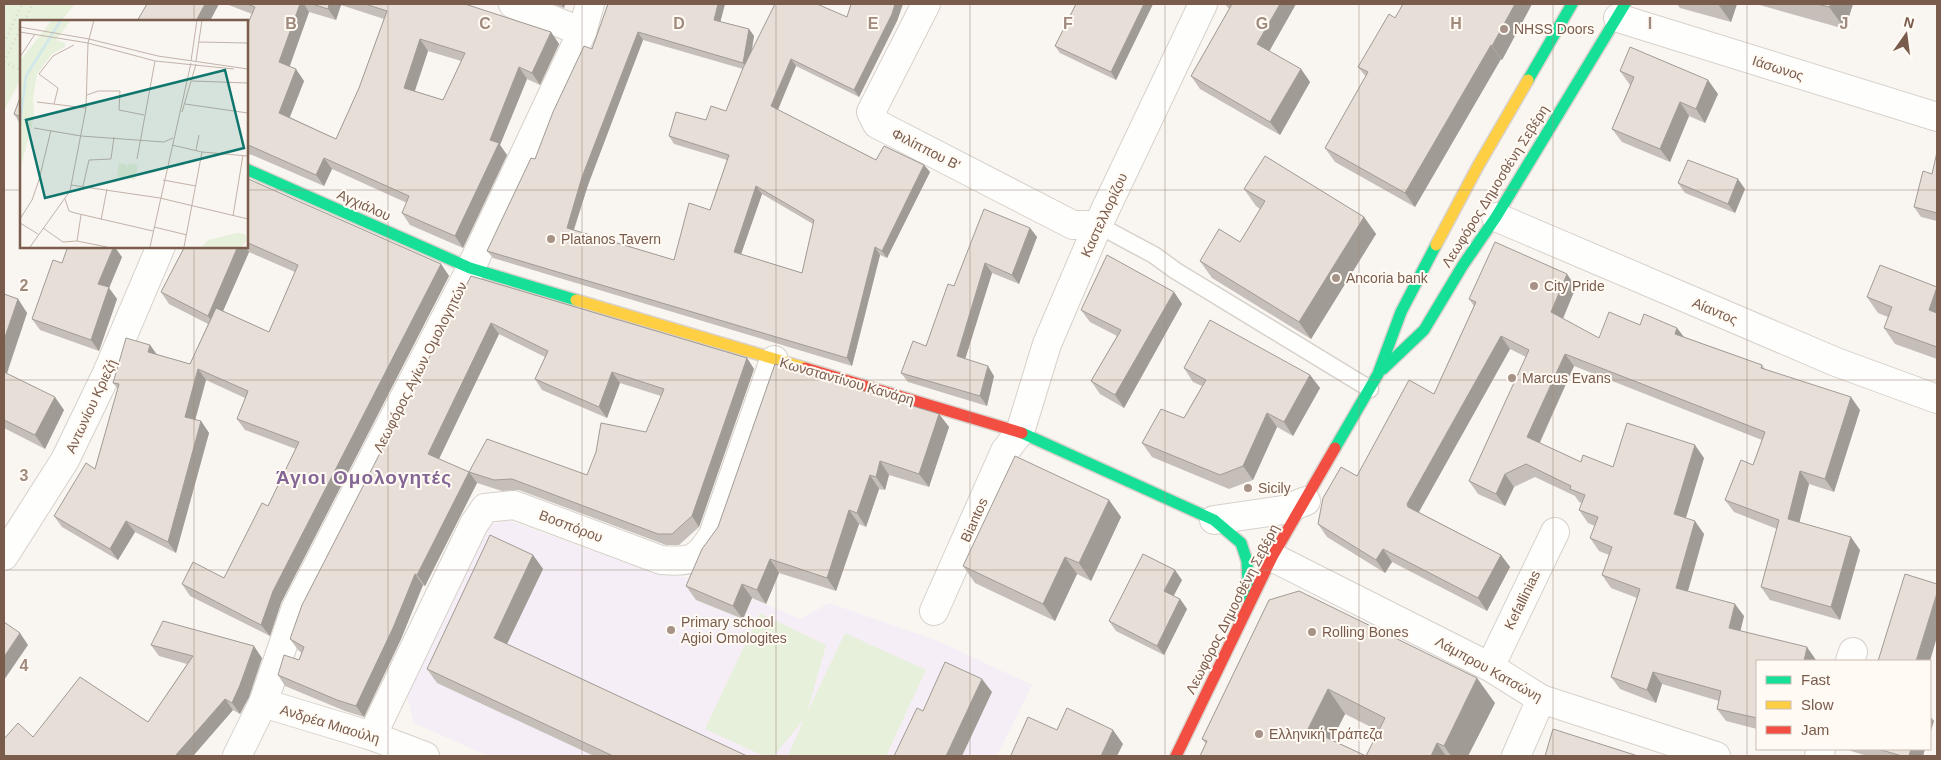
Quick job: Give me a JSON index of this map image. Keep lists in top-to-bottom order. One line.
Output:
{"streets":{"main road":["Λεωφόρος Δημοσθένη Σεβέρη","Αγχιάλου","Κωνσταντίνου Κανάρη"],"street":["Ιάσωνος","Φιλίππου Β'","Καστελλορίζου","Αίαντος","Λεωφόρος Αγίων Ομολογητών","Αντωνίου Κριεζή","Biantos","Βοσπόρου","Kefallinias","Λάμπρου Κατσώνη","Ανδρέα Μιαούλη"]},"crossings":[["Ιάσωνος","Λεωφόρος Δημοσθένη Σεβέρη"],["Φιλίππου Β'","Καστελλορίζου"],["Λεωφόρος Δημοσθένη Σεβέρη","Αίαντος"],["Λεωφόρος Δημοσθένη Σεβέρη","Κωνσταντίνου Κανάρη"],["Λεωφόρος Δημοσθένη Σεβέρη","Λάμπρου Κατσώνη"],["Αγχιάλου","Λεωφόρος Αγίων Ομολογητών"],["Αγχιάλου","Κωνσταντίνου Κανάρη"],["Καστελλορίζου","Κωνσταντίνου Κανάρη"],["Καστελλορίζου","Biantos"],["Λεωφόρος Αγίων Ομολογητών","Κωνσταντίνου Κανάρη"],["Λεωφόρος Αγίων Ομολογητών","Ανδρέα Μιαούλη"],["Κωνσταντίνου Κανάρη","Biantos"],["Κωνσταντίνου Κανάρη","Βοσπόρου"],["Βοσπόρου","Ανδρέα Μιαούλη"],["Kefallinias","Λάμπρου Κατσώνη"]],"districts":["Άγιοι Ομολογητές"],"places":["NHSS Doors","Platanos Tavern","Ancoria bank","City Pride","Marcus Evans","Sicily","Primary school Agioi Omologites","Rolling Bones","Ελληνική Τράπεζα"],"legend":["Fast","Slow","Jam"],"north":"top","grid":{"columns":["B","C","D","E","F","G","H","I","J"],"rows":["2","3","4"]}}
